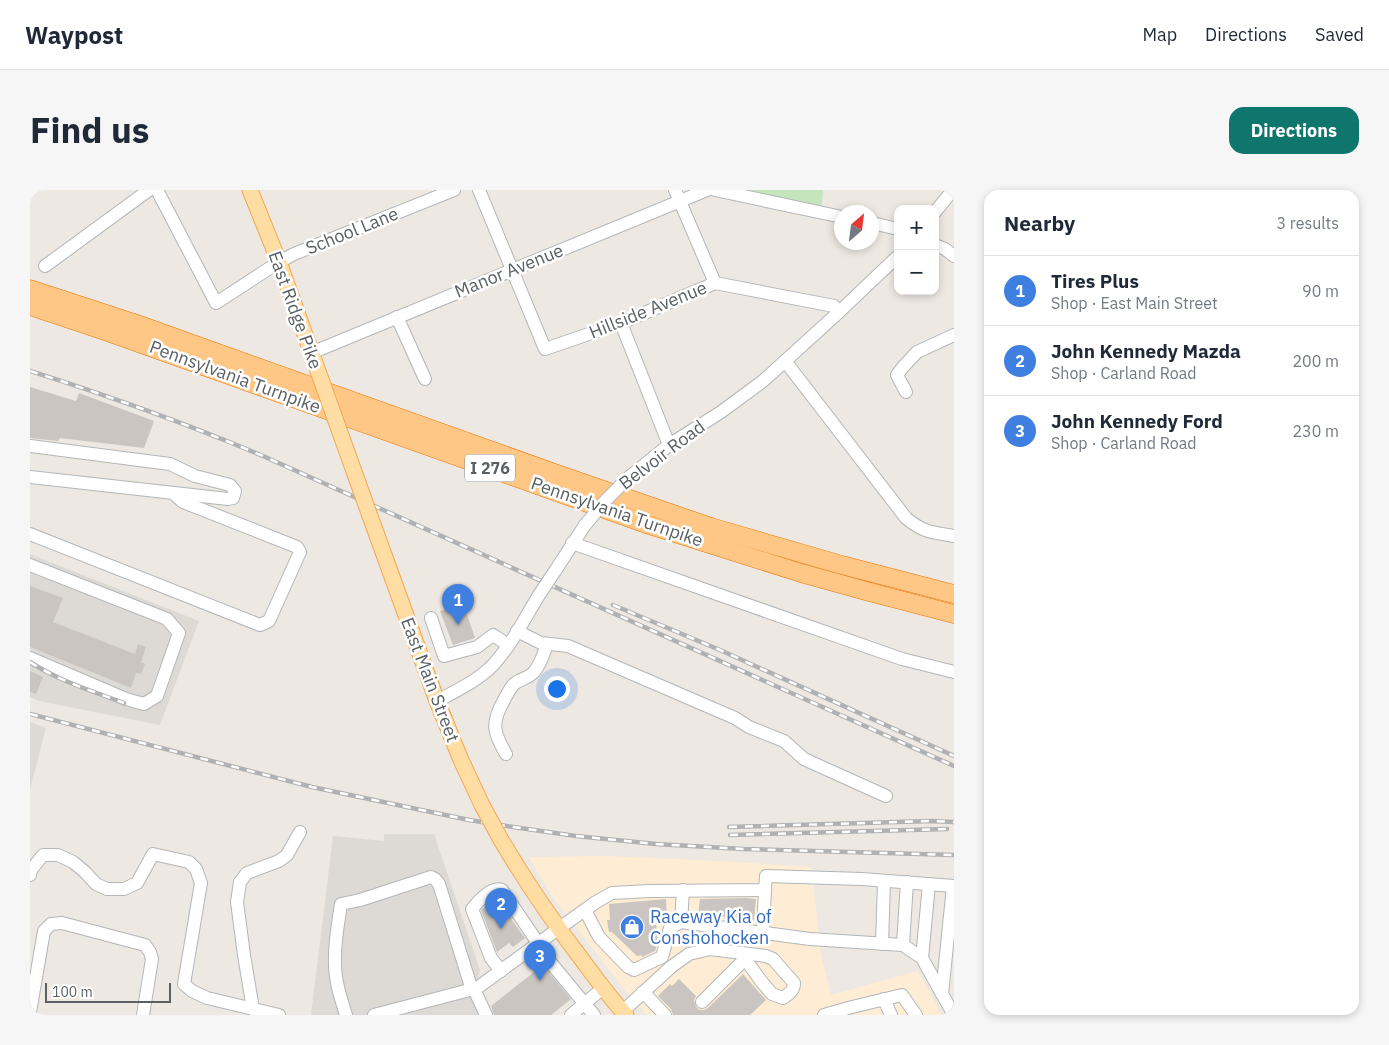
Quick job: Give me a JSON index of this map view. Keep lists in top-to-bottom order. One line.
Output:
{"streets":{"highway":["Pennsylvania Turnpike","I 276"],"main road":["East Ridge Pike","East Main Street"],"street":["School Lane","Manor Avenue","Hillside Avenue","Belvoir Road"]},"crossings":[["School Lane","East Ridge Pike"],["Manor Avenue","East Ridge Pike"],["Manor Avenue","Hillside Avenue"],["East Ridge Pike","East Main Street"],["Hillside Avenue","Belvoir Road"],["Belvoir Road","East Main Street"]],"places":{"shop":["Raceway Kia of Conshohocken"]},"scale_bar":"100 m","north":"top right","page":{"header":"Waypost","nav":["Map","Directions","Saved"],"title":"Find us","buttons":"Directions","heading":["Nearby","3 results"],"map_buttons":["+","−"],"list":[{"mark":"1","name":"Tires Plus","note":"Shop · East Main Street","value":"90 m"},{"mark":"2","name":"John Kennedy Mazda","note":"Shop · Carland Road","value":"200 m"},{"mark":"3","name":"John Kennedy Ford","note":"Shop · Carland Road","value":"230 m"}],"pins":["1","2","3"],"scale":"100 m"}}
